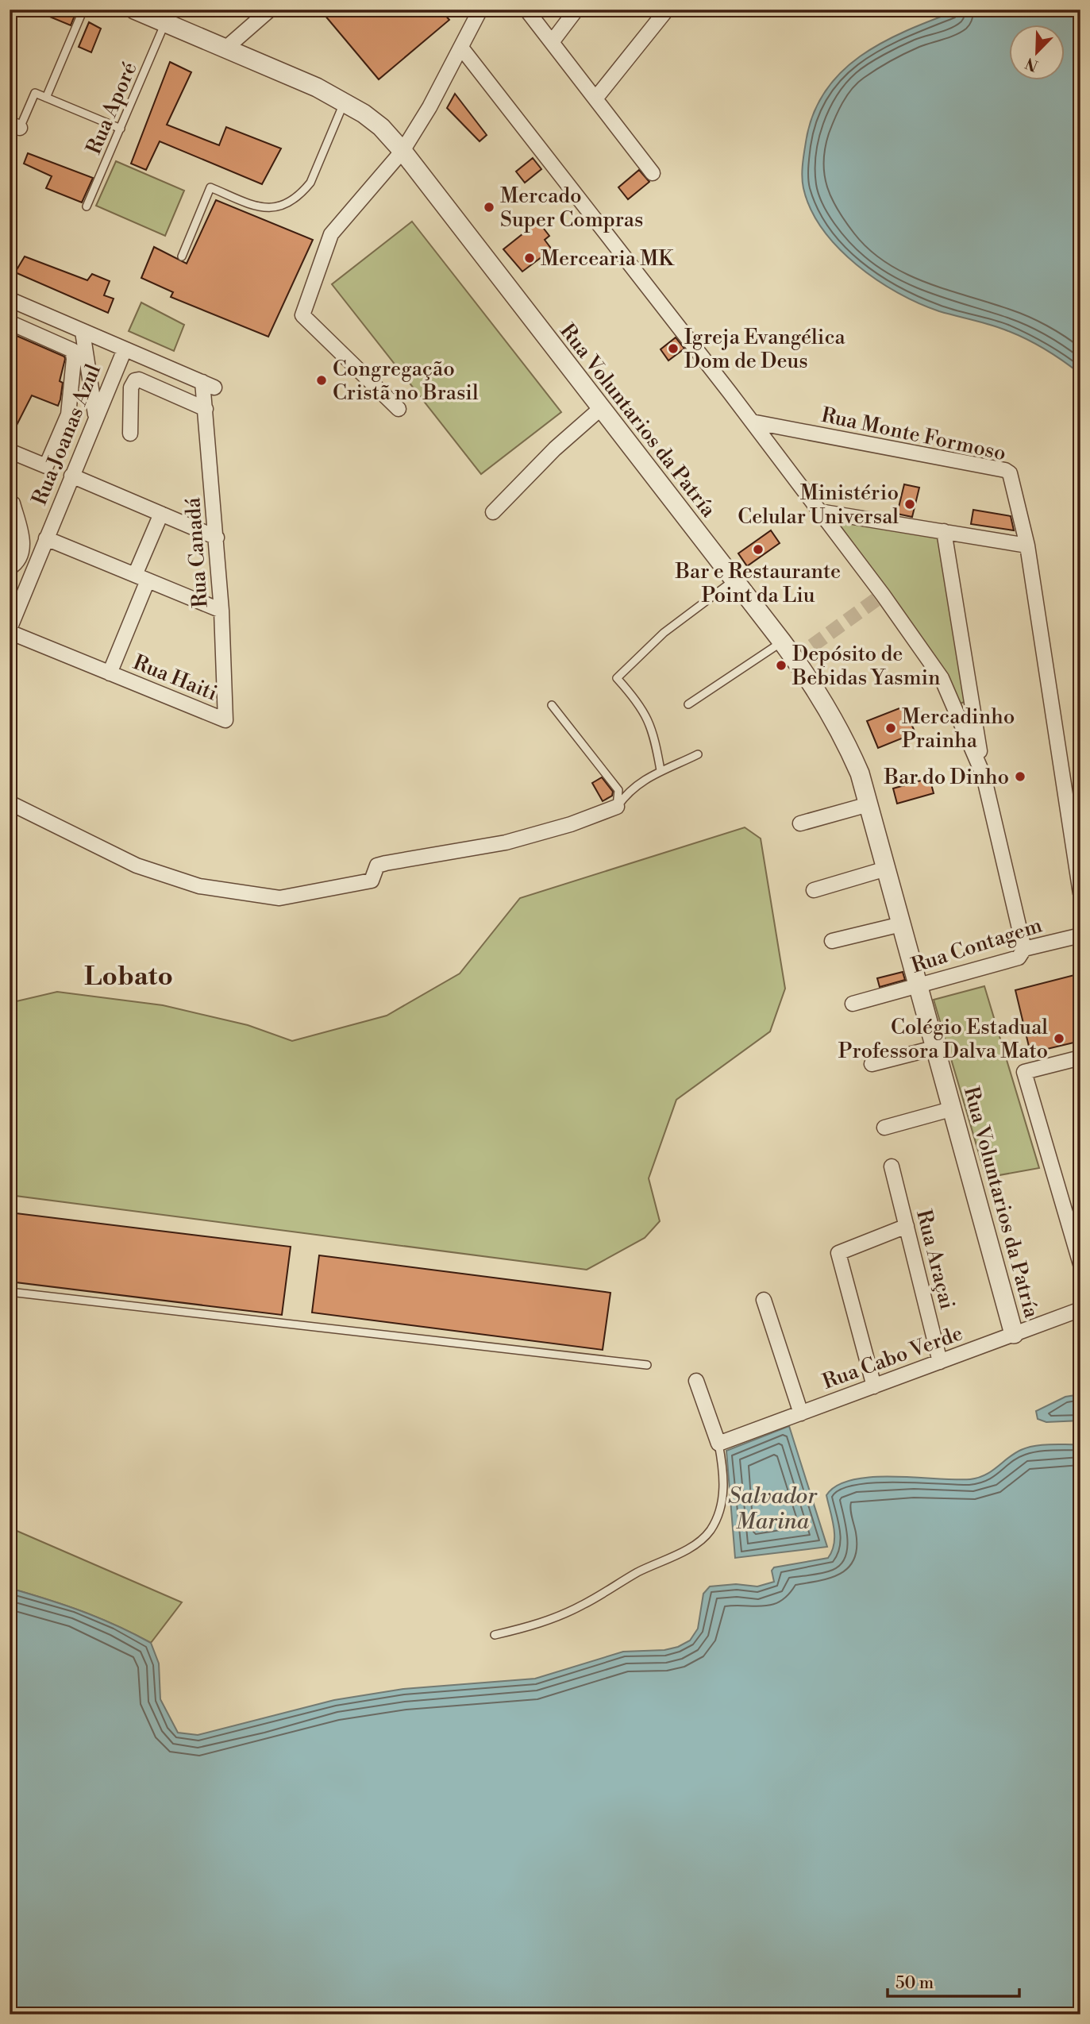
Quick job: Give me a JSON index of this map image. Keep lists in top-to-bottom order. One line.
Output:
{"streets":{"street":["Rua Voluntarios da Patría","Rua Monte Formoso","Rua Joanas Azul","Rua Canadá","Rua Haiti","Rua Contagem","Rua Araçai","Rua Cabo Verde"],"lane":["Rua Aporé"]},"crossings":[["Rua Aporé","Rua Voluntarios da Patría"],["Rua Voluntarios da Patría","Rua Contagem"],["Rua Voluntarios da Patría","Rua Cabo Verde"],["Rua Joanas Azul","Rua Canadá"],["Rua Joanas Azul","Rua Haiti"],["Rua Canadá","Rua Haiti"],["Rua Araçai","Rua Cabo Verde"]],"districts":["Lobato"],"water":["Salvador Marina"],"places":["Mercado Super Compras","Mercearia MK","Igreja Evangélica Dom de Deus","Congregação Cristã no Brasil","Ministério Celular Universal","Bar e Restaurante Point da Liu","Depósito de Bebidas Yasmin","Mercadinho Prainha","Bar do Dinho","Colégio Estadual Professora Dalva Mato"],"scale_bar":"50 m","north":"bottom left"}
